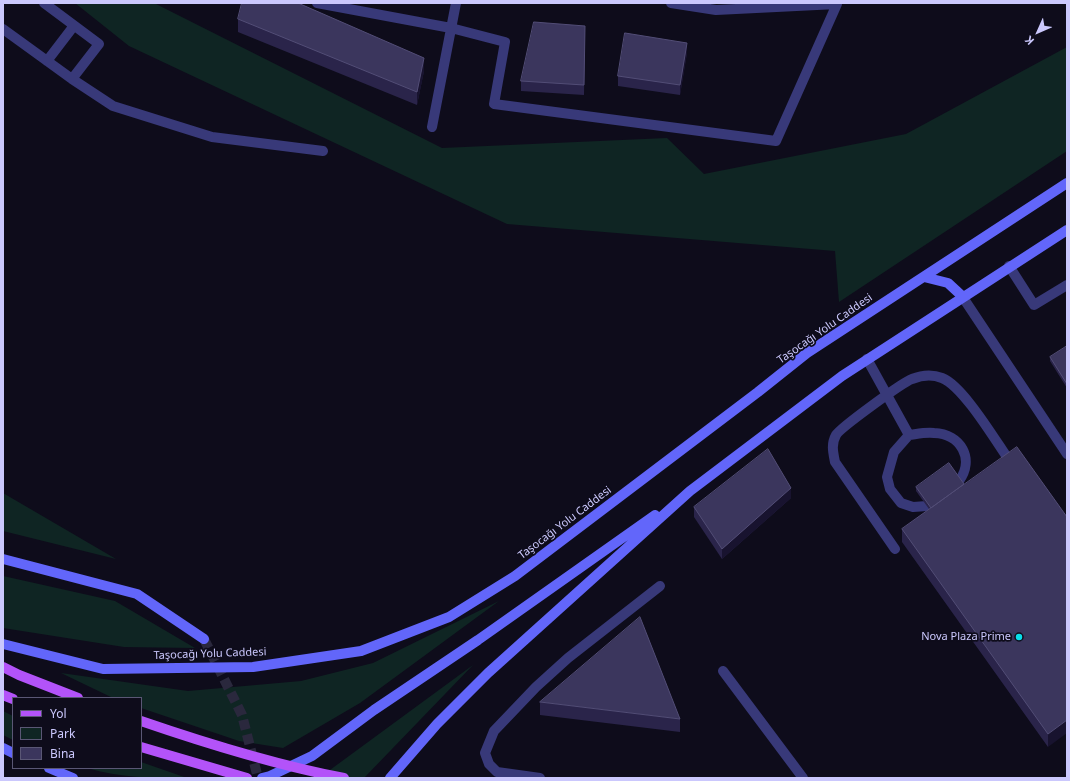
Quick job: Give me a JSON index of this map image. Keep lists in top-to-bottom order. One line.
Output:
{"streets":{"main road":["Taşocağı Yolu Caddesi"]},"places":["Nova Plaza Prime"],"legend":["Yol","Park","Bina"],"north":"bottom left"}
